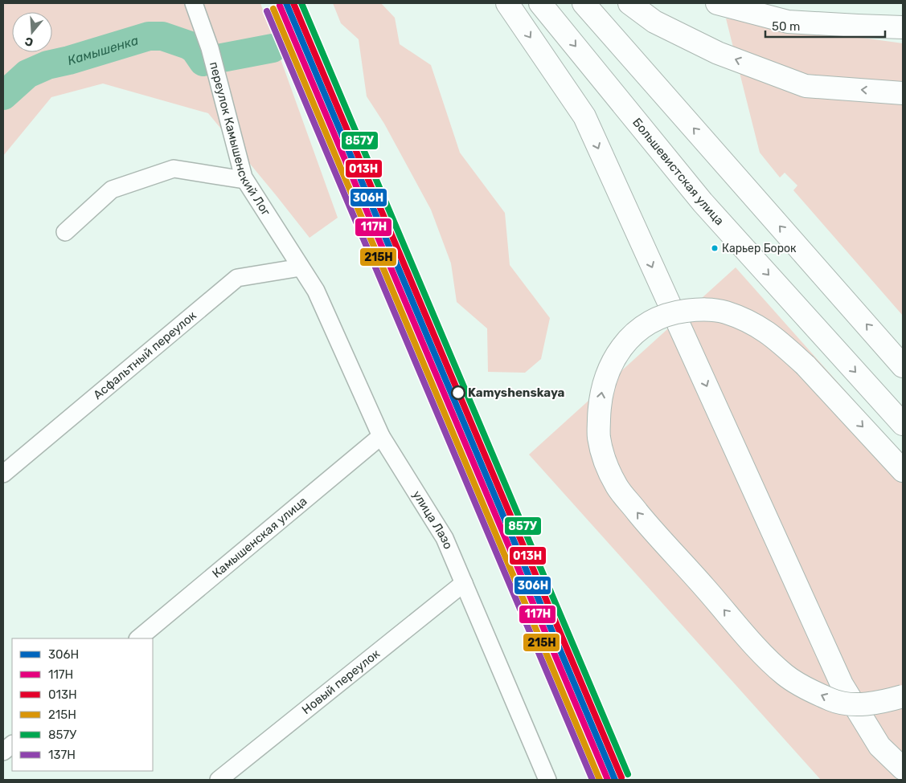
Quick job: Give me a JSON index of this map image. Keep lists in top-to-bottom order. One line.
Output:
{"streets":{"main road":["Большевистская улица"],"street":["переулок Камышенский Лог","Асфальтный переулок","улица Лазо","Камышенская улица","Новый переулок"]},"crossings":[["переулок Камышенский Лог","Асфальтный переулок"],["переулок Камышенский Лог","улица Лазо"],["Асфальтный переулок","улица Лазо"],["улица Лазо","Камышенская улица"],["улица Лазо","Новый переулок"]],"water":["Камышенка"],"places":["Карьер Борок","Kamyshenskaya"],"lines":["transit line 306Н","transit line 013Н","transit line 857У","transit line 117Н","transit line 215Н","transit line 137Н"],"legend":["306Н","117Н","013Н","215Н","857У","137Н"],"scale_bar":"50 m","north":"bottom"}
